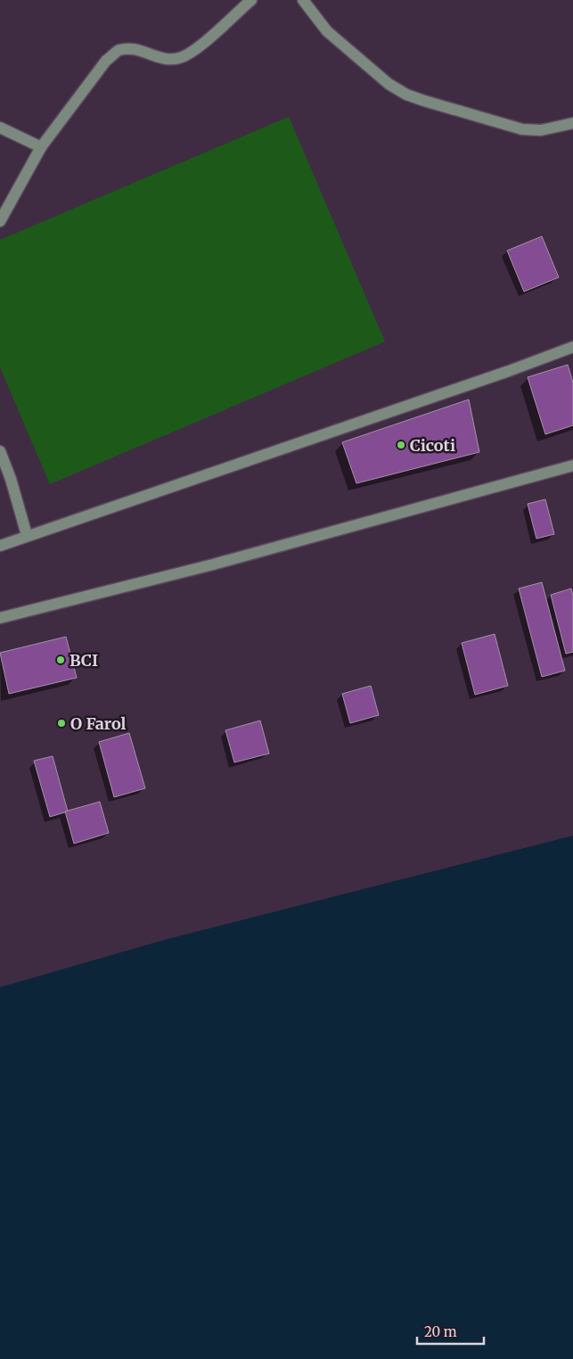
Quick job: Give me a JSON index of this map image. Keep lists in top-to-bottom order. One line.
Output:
{"places":["Cicoti","BCI","O Farol"],"scale_bar":"20 m"}
